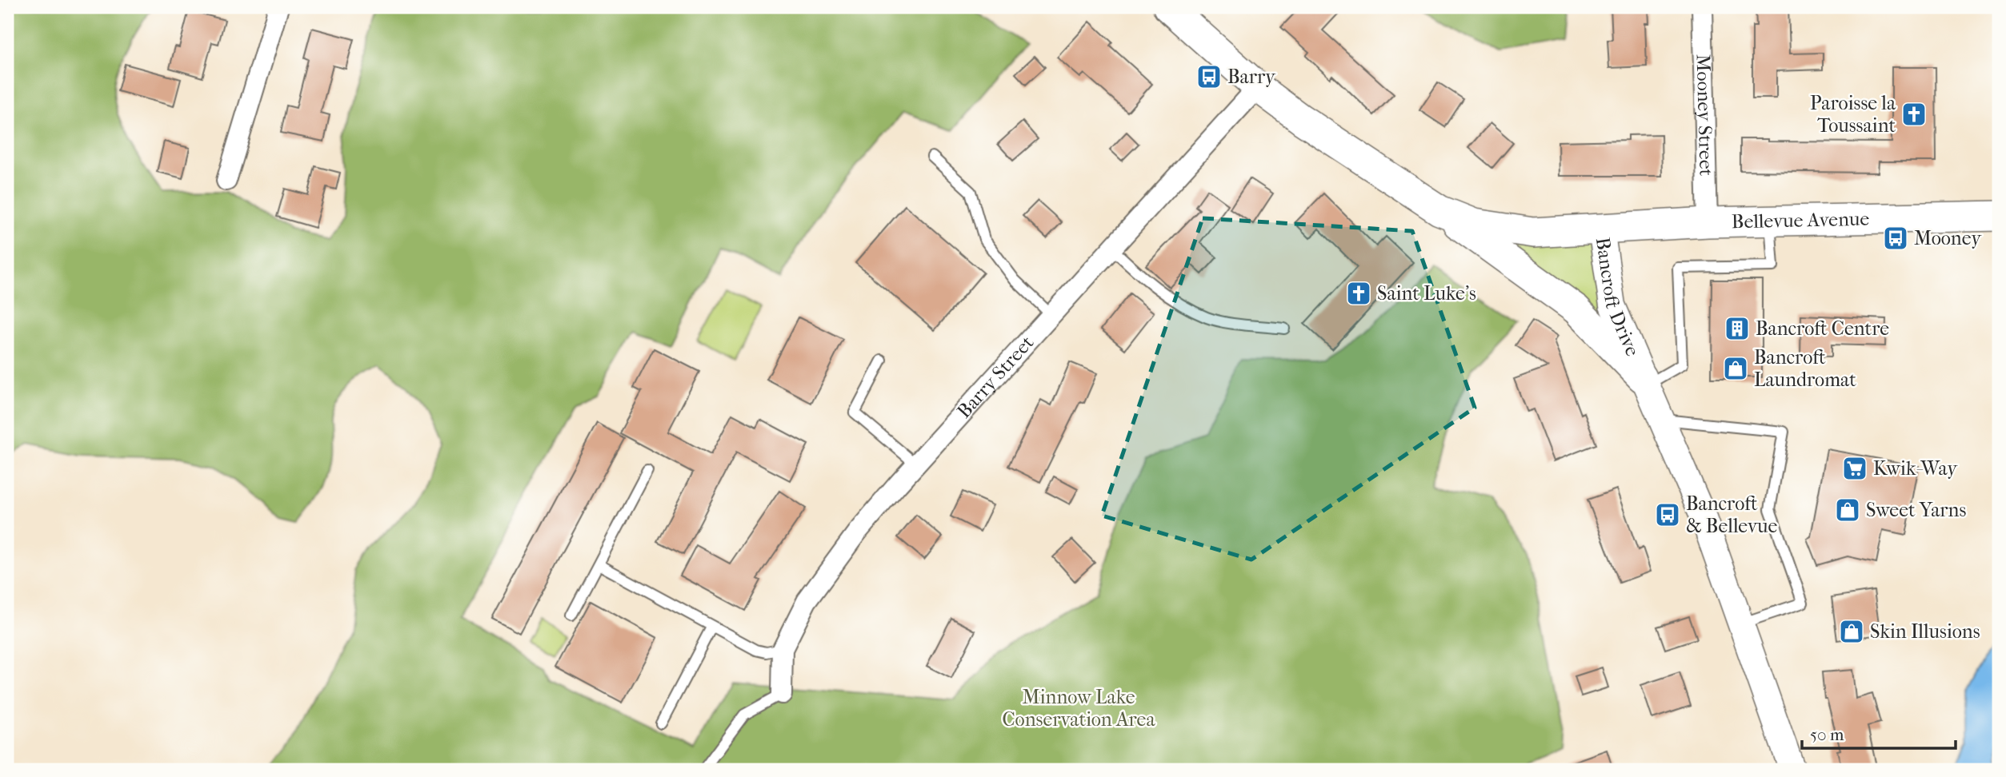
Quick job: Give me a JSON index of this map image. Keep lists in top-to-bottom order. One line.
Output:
{"streets":{"main road":["Bellevue Avenue","Bancroft Drive"],"street":["Mooney Street","Barry Street"]},"crossings":[["Mooney Street","Bellevue Avenue"],["Bellevue Avenue","Bancroft Drive"],["Bancroft Drive","Barry Street"]],"parks":["Minnow Lake Conservation Area"],"places":{"bus stop":["Barry","Mooney","Bancroft & Bellevue"],"church":["Paroisse la Toussaint","Saint Luke's"],"building":["Bancroft Centre"],"shop":["Bancroft Laundromat","Sweet Yarns","Skin Illusions"],"supermarket":["Kwik-Way"]},"scale_bar":"50 m"}
